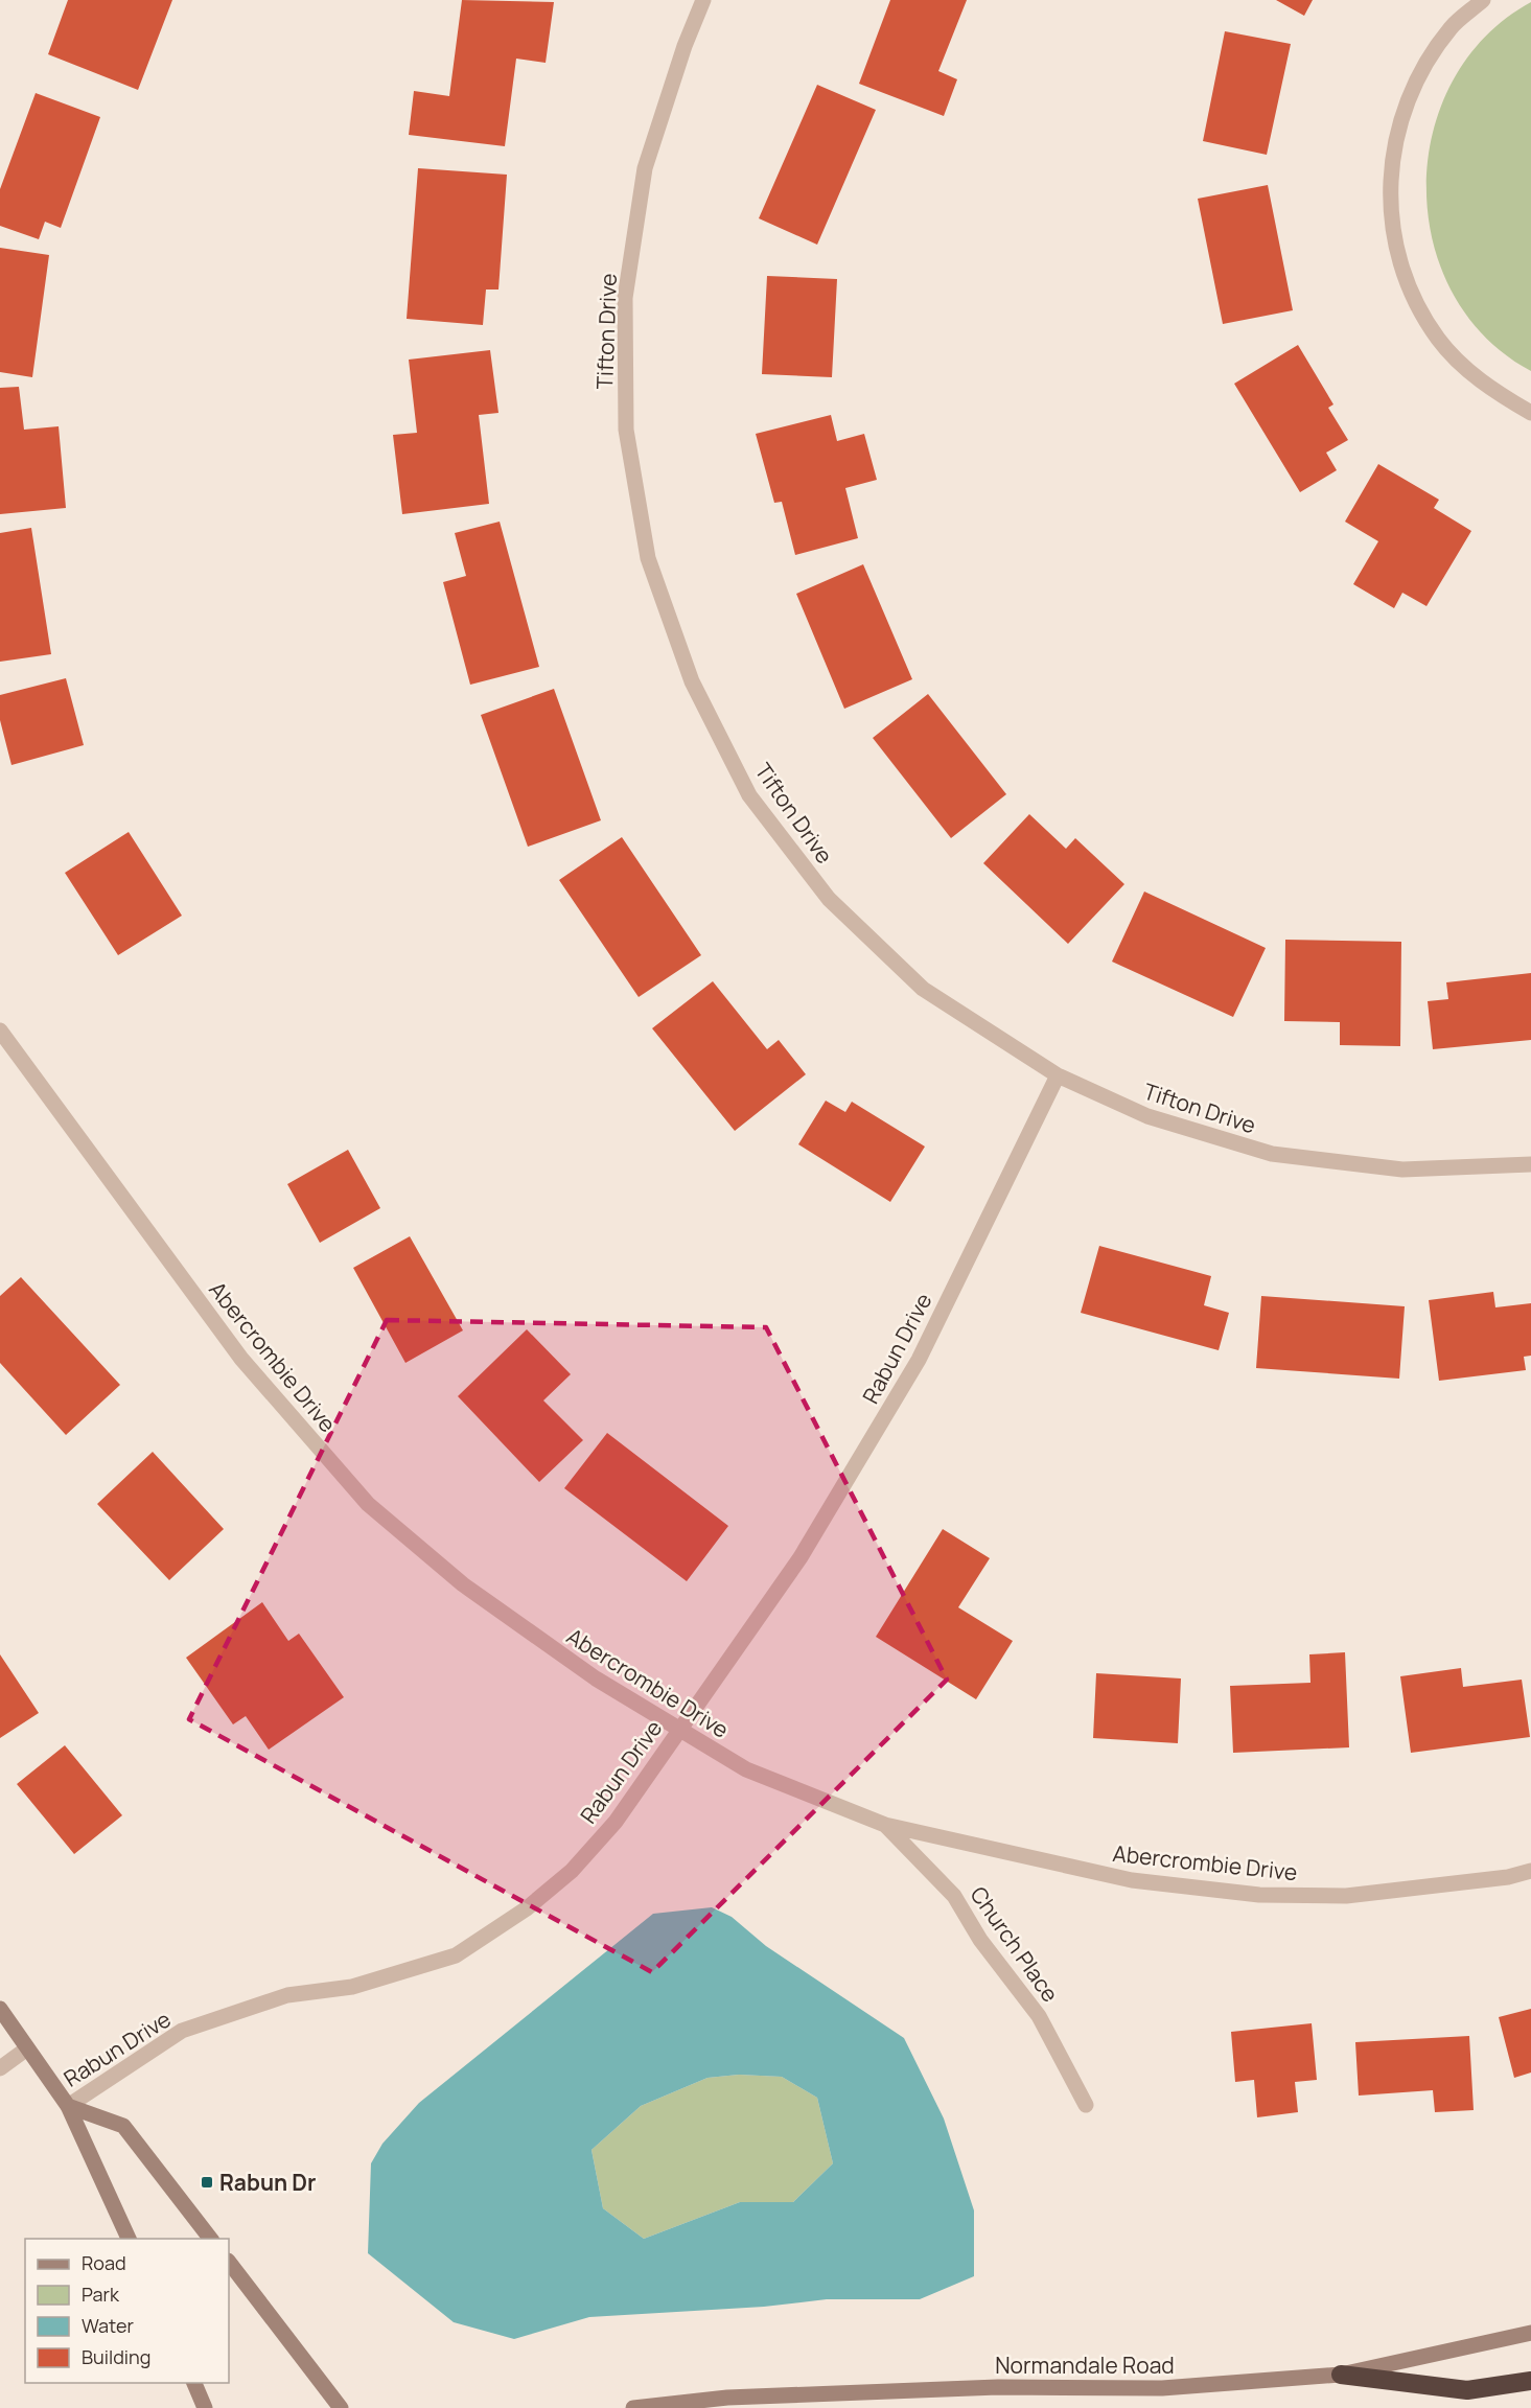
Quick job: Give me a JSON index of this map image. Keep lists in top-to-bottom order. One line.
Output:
{"streets":{"street":["Tifton Drive","Rabun Drive","Abercrombie Drive","Church Place","Normandale Road"]},"crossings":[["Tifton Drive","Rabun Drive"],["Rabun Drive","Abercrombie Drive"],["Abercrombie Drive","Church Place"]],"places":{"transit":["Rabun Dr"]},"legend":["Road","Park","Water","Building"]}
